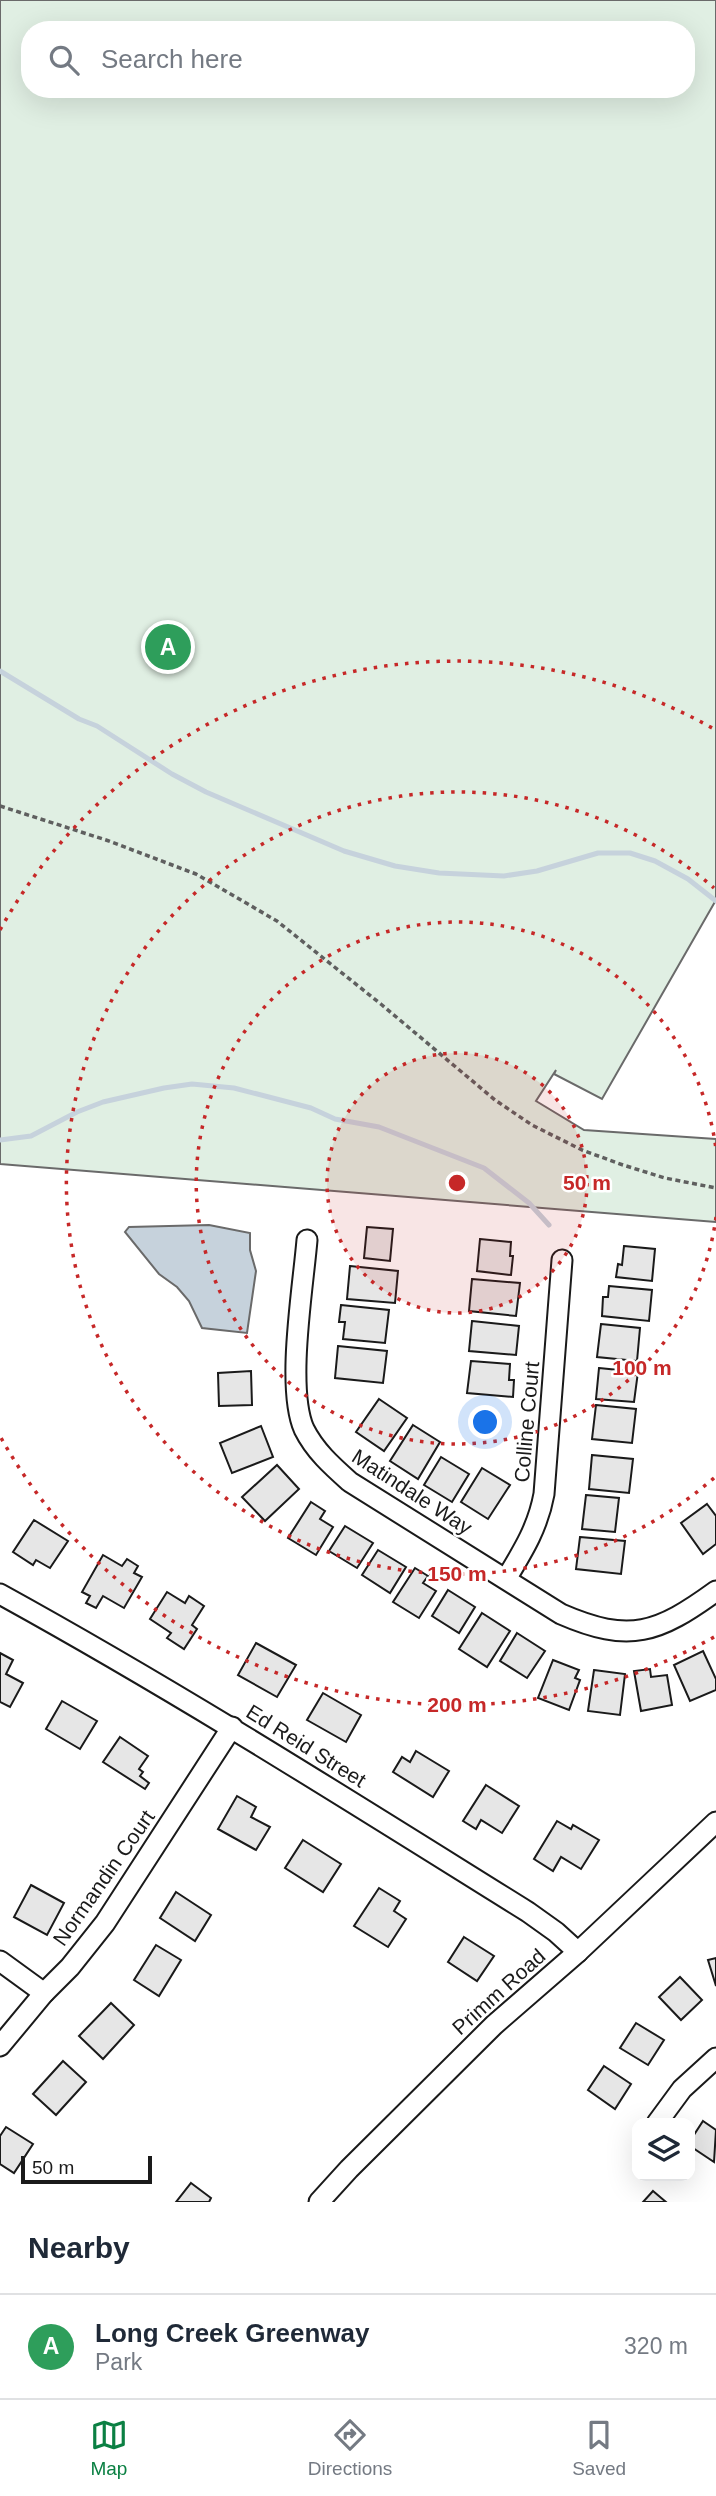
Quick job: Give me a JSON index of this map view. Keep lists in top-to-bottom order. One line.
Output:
{"streets":{"street":["Colline Court","Matindale Way","Ed Reid Street","Normandin Court","Primm Road"]},"crossings":[["Colline Court","Matindale Way"],["Ed Reid Street","Normandin Court"],["Ed Reid Street","Primm Road"]],"scale_bar":"50 m","page":{"search":"Search here","pins":"A","scale":"50 m","heading":"Nearby","list":[{"mark":"A","name":"Long Creek Greenway","note":"Park","value":"320 m"}],"nav":["Map","Directions","Saved"]},"rings":["50 m","100 m","150 m","200 m"]}
